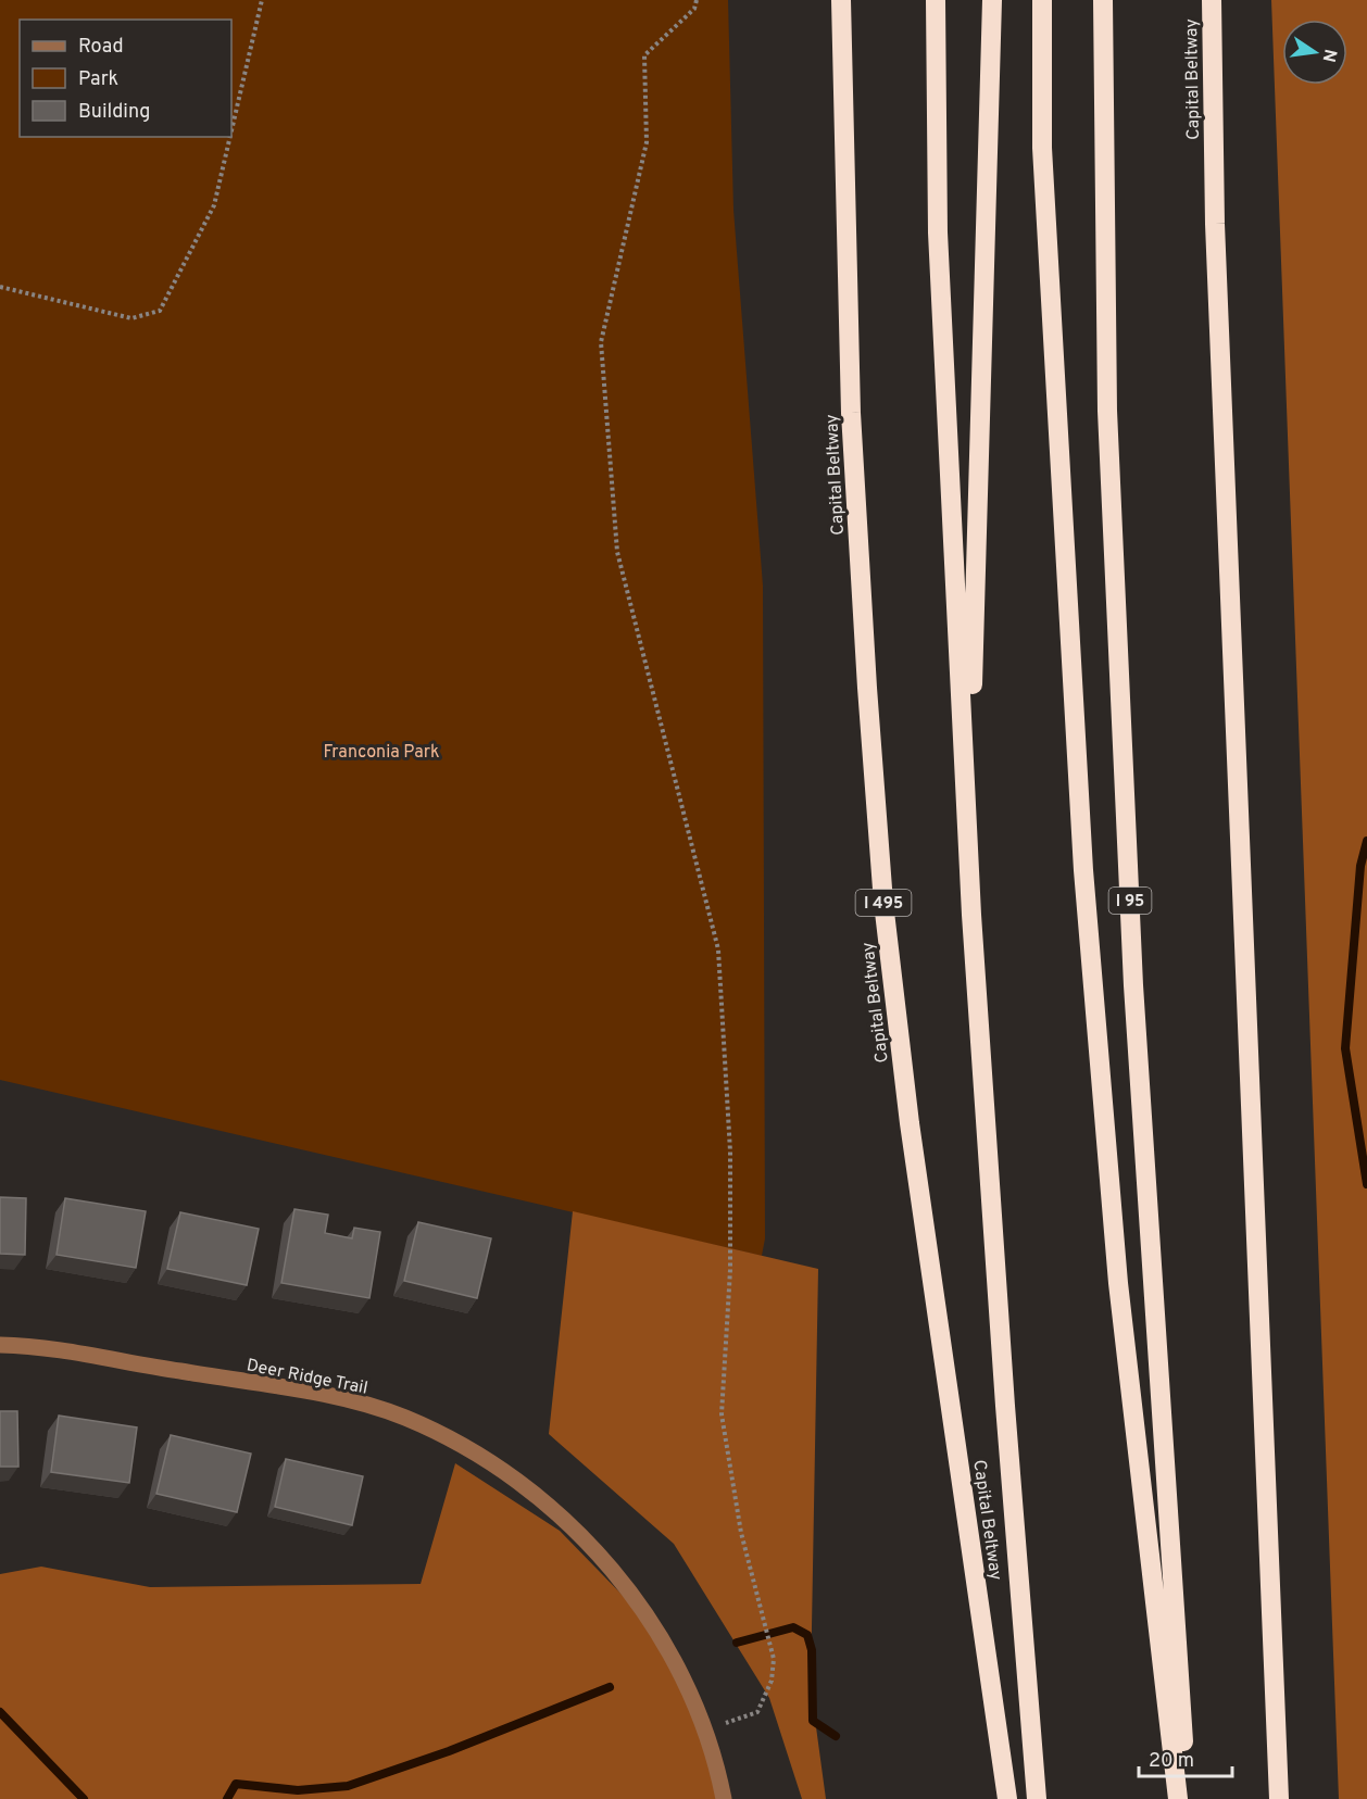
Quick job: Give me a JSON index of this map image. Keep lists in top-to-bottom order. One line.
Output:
{"streets":{"highway":["Capital Beltway","I 95","I 495"],"street":["Deer Ridge Trail"]},"parks":["Franconia Park"],"legend":["Road","Park","Building"],"scale_bar":"20 m","north":"right"}
